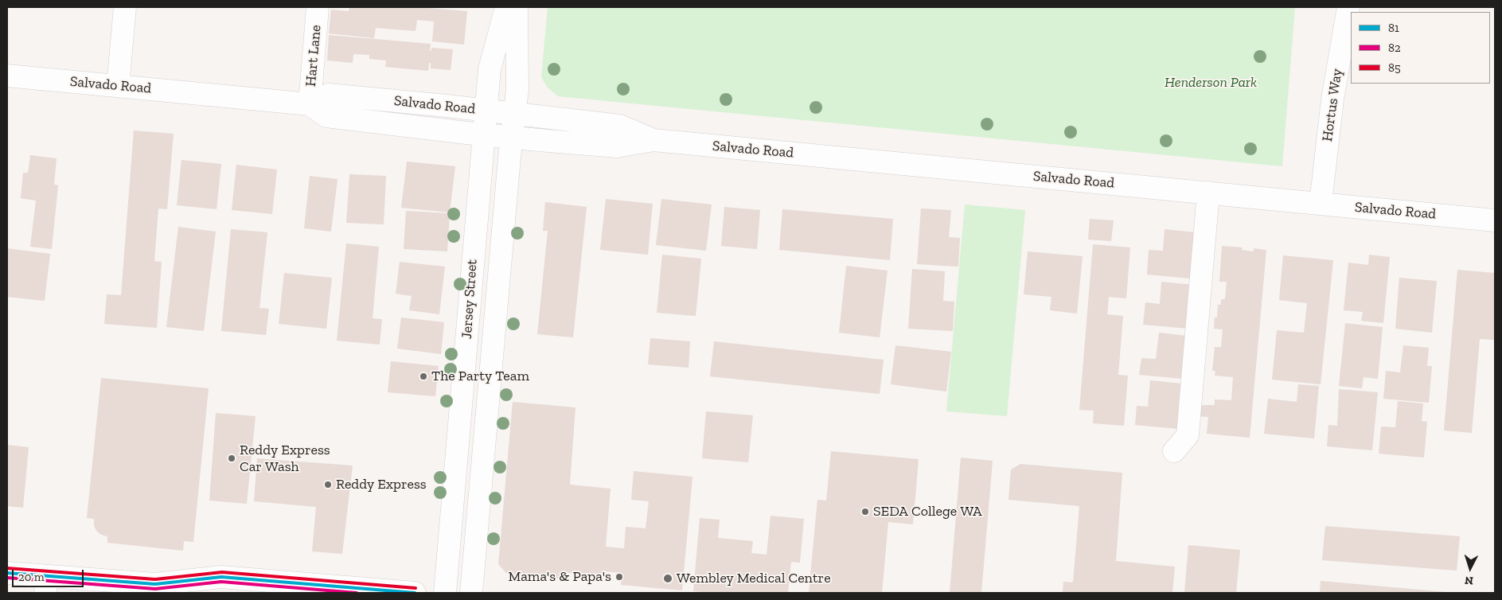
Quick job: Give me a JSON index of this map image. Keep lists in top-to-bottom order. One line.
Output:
{"streets":{"street":["Hart Lane","Salvado Road","Hortus Way","Jersey Street"]},"crossings":[["Hart Lane","Salvado Road"],["Salvado Road","Hortus Way"],["Salvado Road","Jersey Street"]],"parks":["Henderson Park"],"places":["The Party Team","Reddy Express Car Wash","Reddy Express","SEDA College WA","Mama's & Papa's","Wembley Medical Centre"],"lines":["transit line 85","transit line 81","transit line 82"],"legend":["81","82","85"],"scale_bar":"20 m","north":"bottom"}
